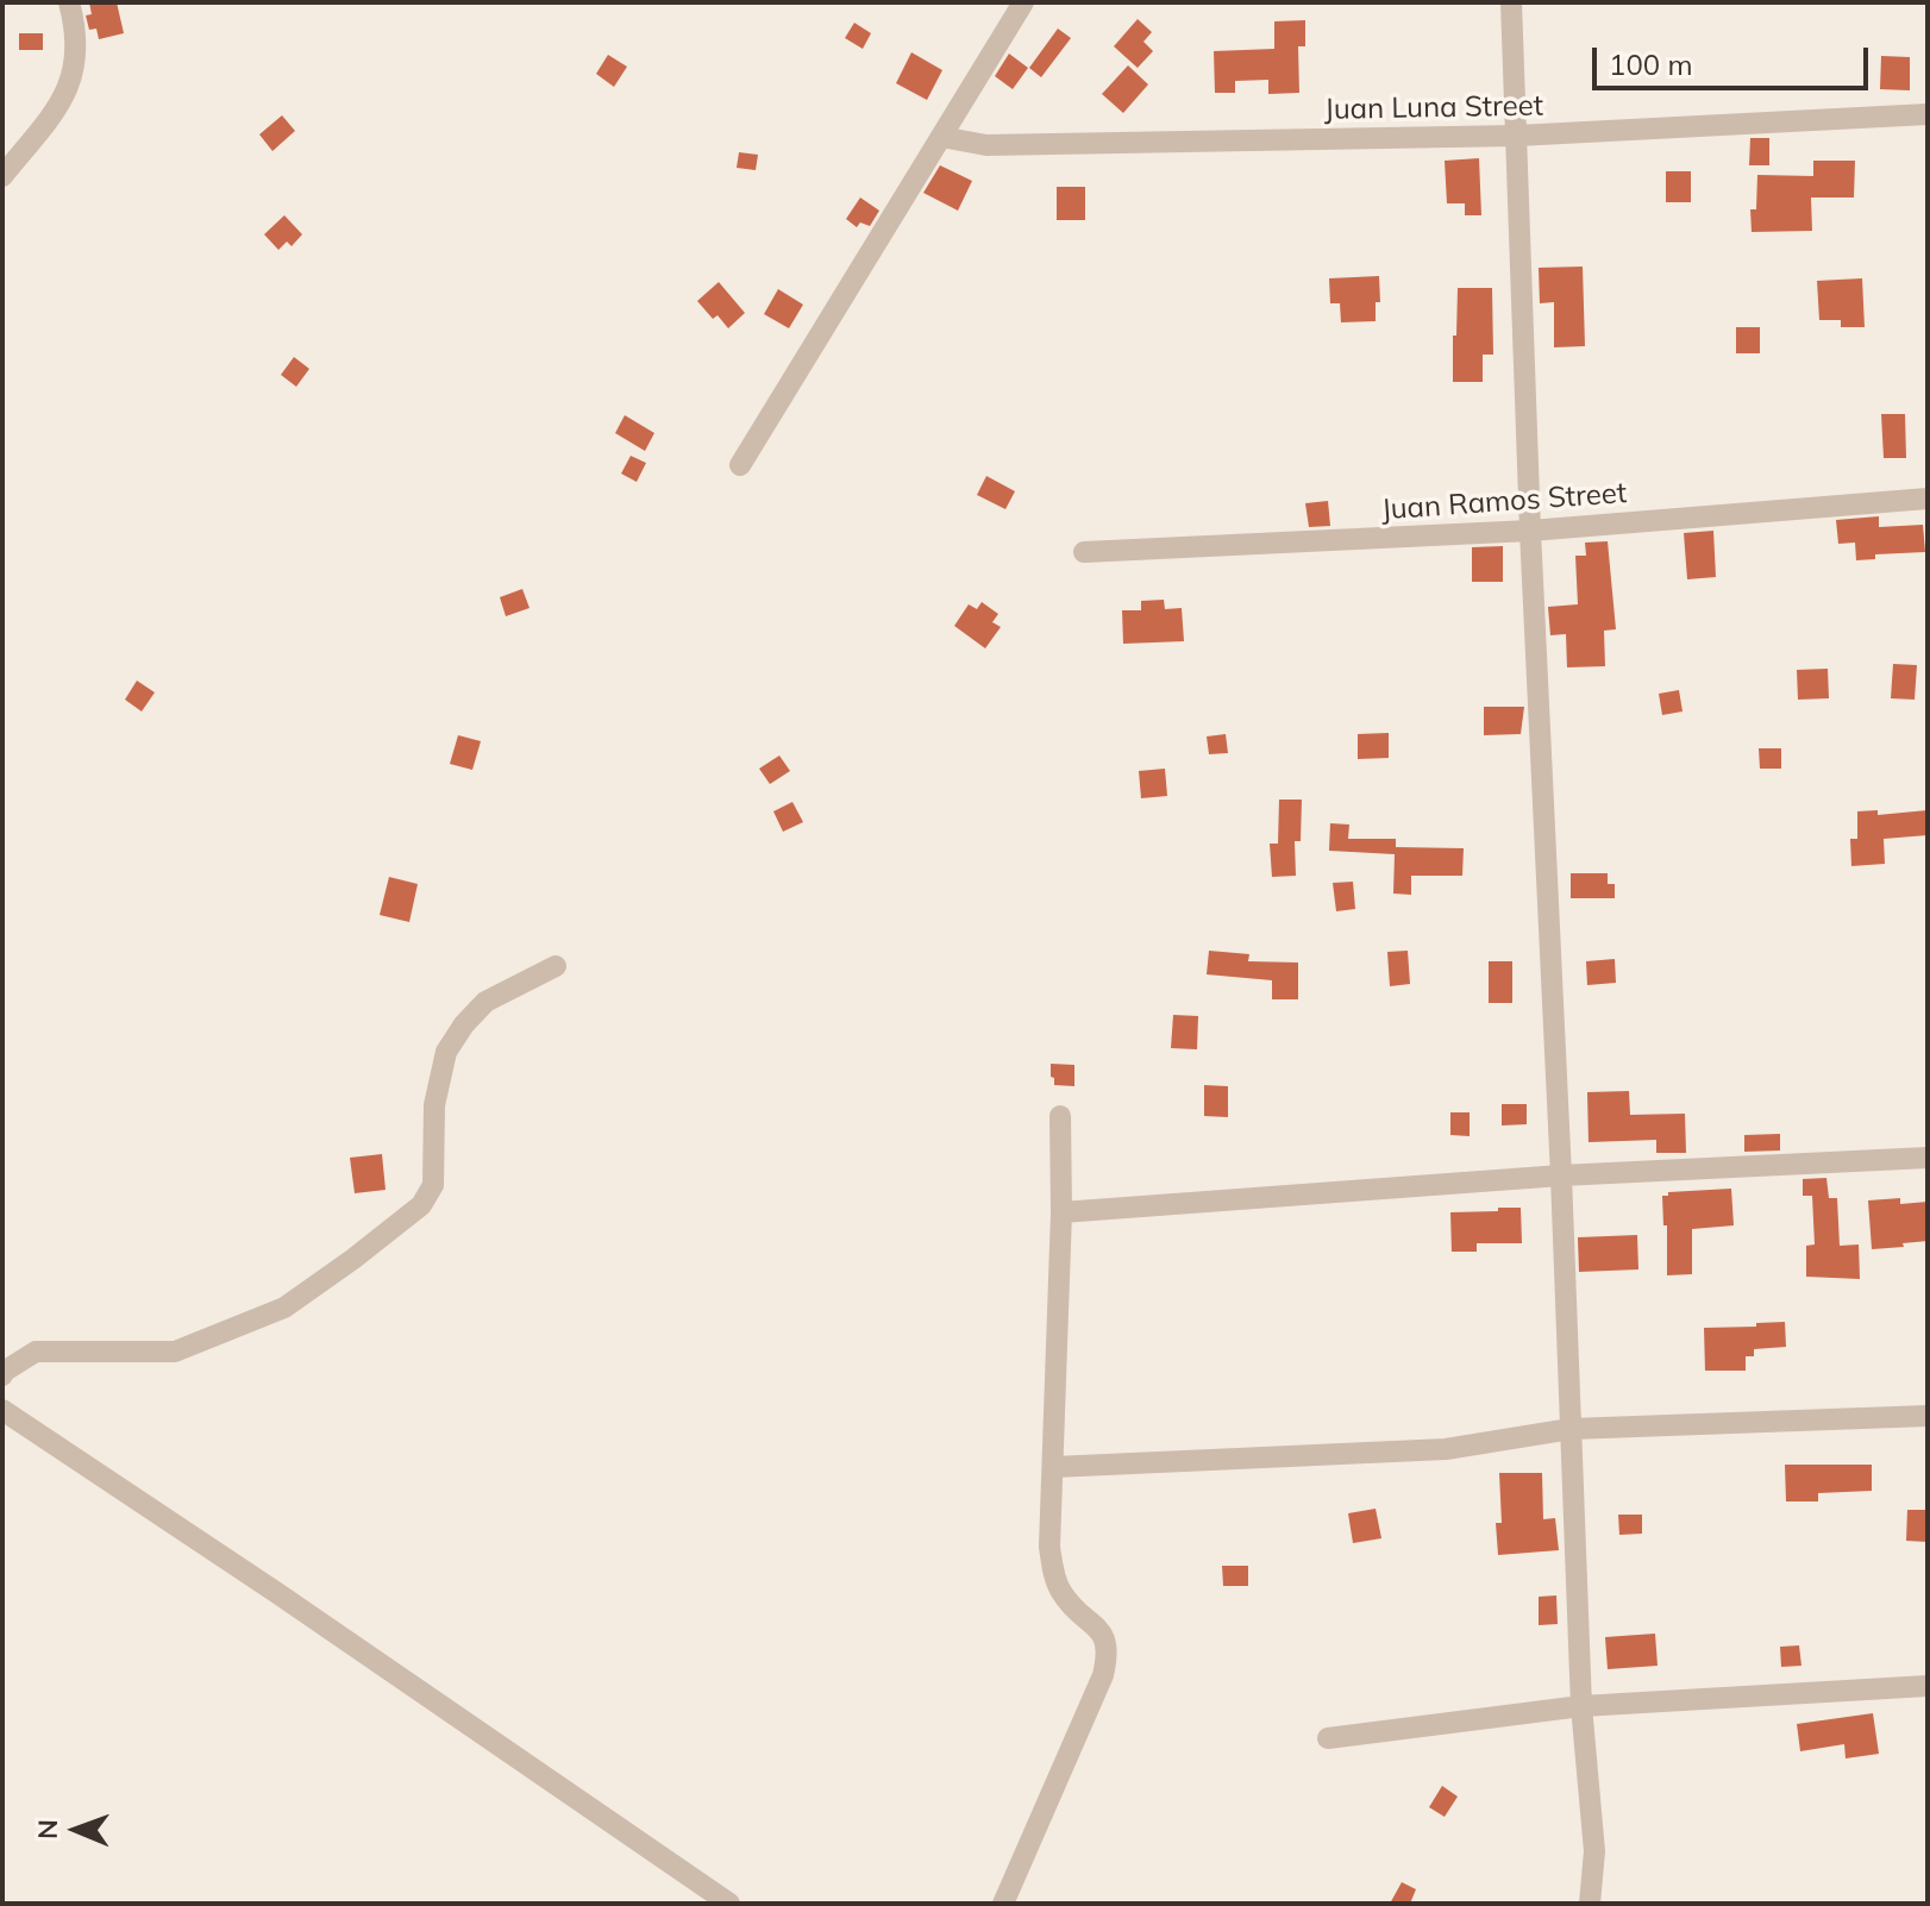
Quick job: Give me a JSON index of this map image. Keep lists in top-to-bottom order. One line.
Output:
{"streets":{"street":["Juan Luna Street","Juan Ramos Street"]},"scale_bar":"100 m","north":"left"}
